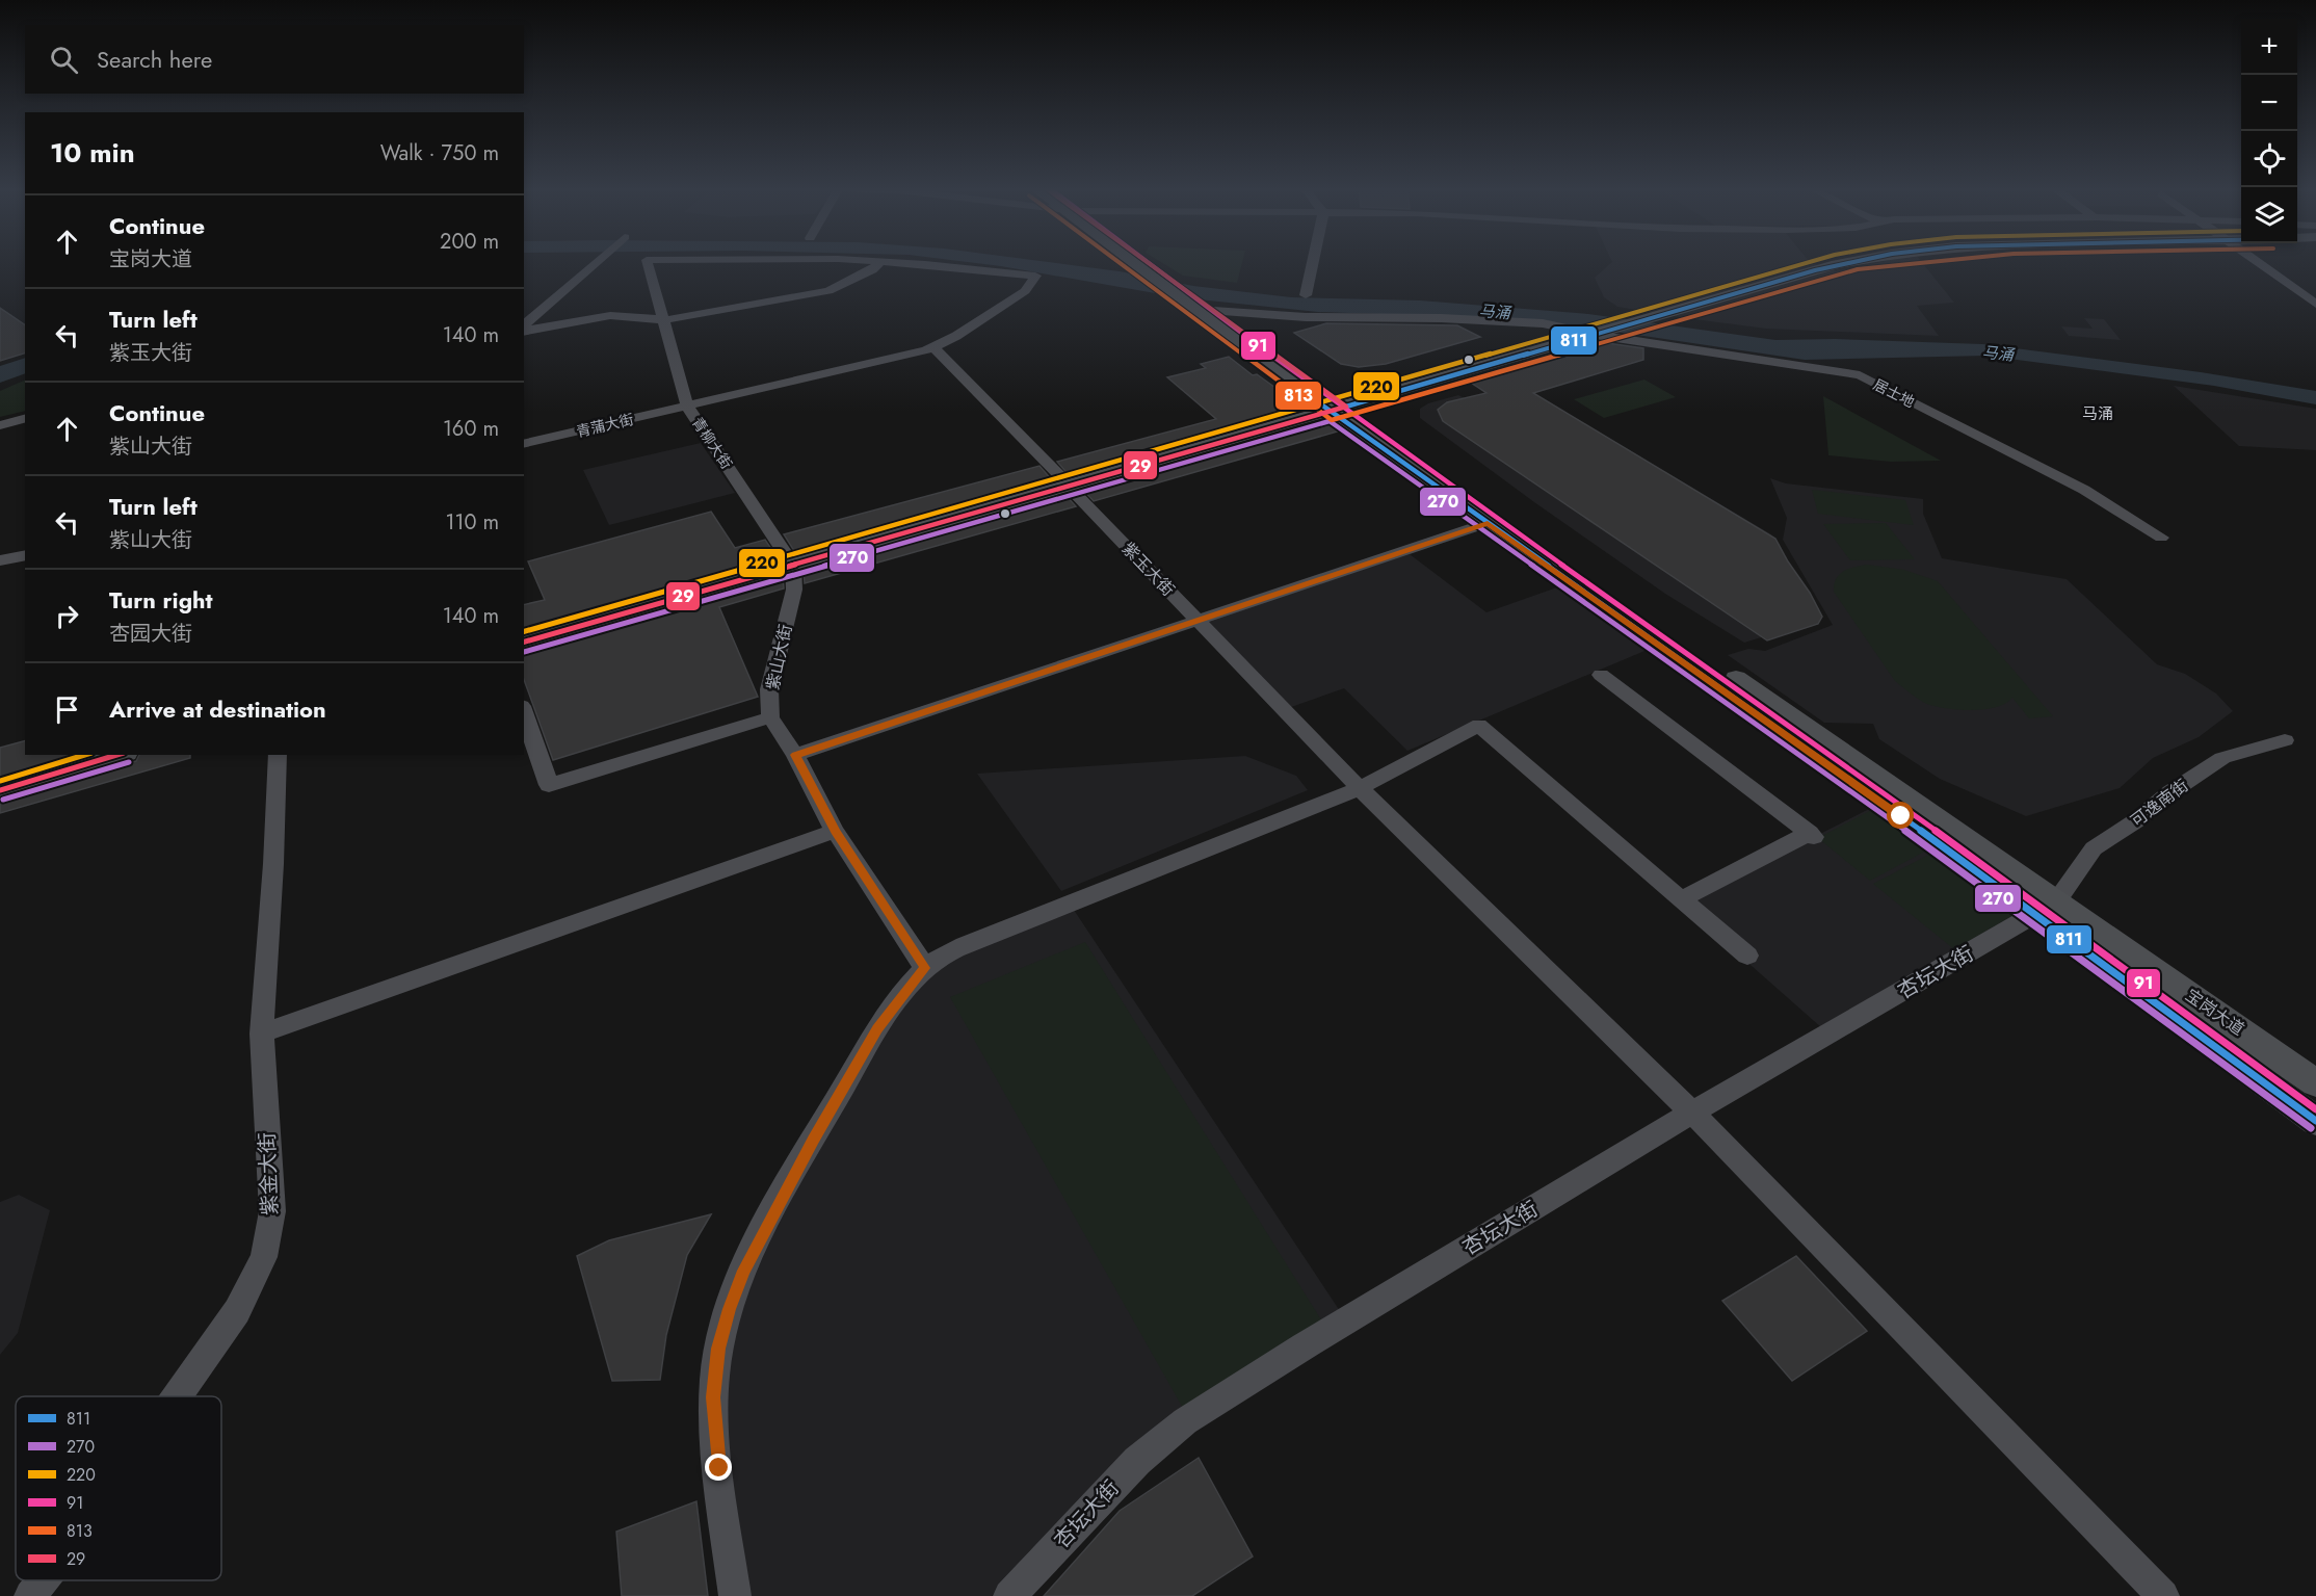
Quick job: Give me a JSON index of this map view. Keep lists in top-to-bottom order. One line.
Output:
{"streets":{"main road":["宝岗大道"],"street":["居士地","青蒲大街","青柳大街","紫玉大街","紫山大街","可逸南街","杏坛大街","紫金大街"]},"crossings":[["居士地","宝岗大道"],["青蒲大街","青柳大街"],["青蒲大街","紫玉大街"],["青柳大街","紫山大街"],["紫玉大街","杏坛大街"],["可逸南街","杏坛大街"],["可逸南街","宝岗大道"],["杏坛大街","宝岗大道"]],"districts":["马涌"],"water":["马涌"],"lines":["transit line 811","transit line 220","transit line 91","transit line 813","transit line 29","transit line 270"],"legend":["811","270","220","91","813","29"],"page":{"map_buttons":["+","−"],"search":"Search here","heading":["10 min","Walk · 750 m"],"list":[["Continue","宝岗大道","200 m"],["Turn left","紫玉大街","140 m"],["Continue","紫山大街","160 m"],["Turn left","紫山大街","110 m"],["Turn right","杏园大街","140 m"],"Arrive at destination"]}}
